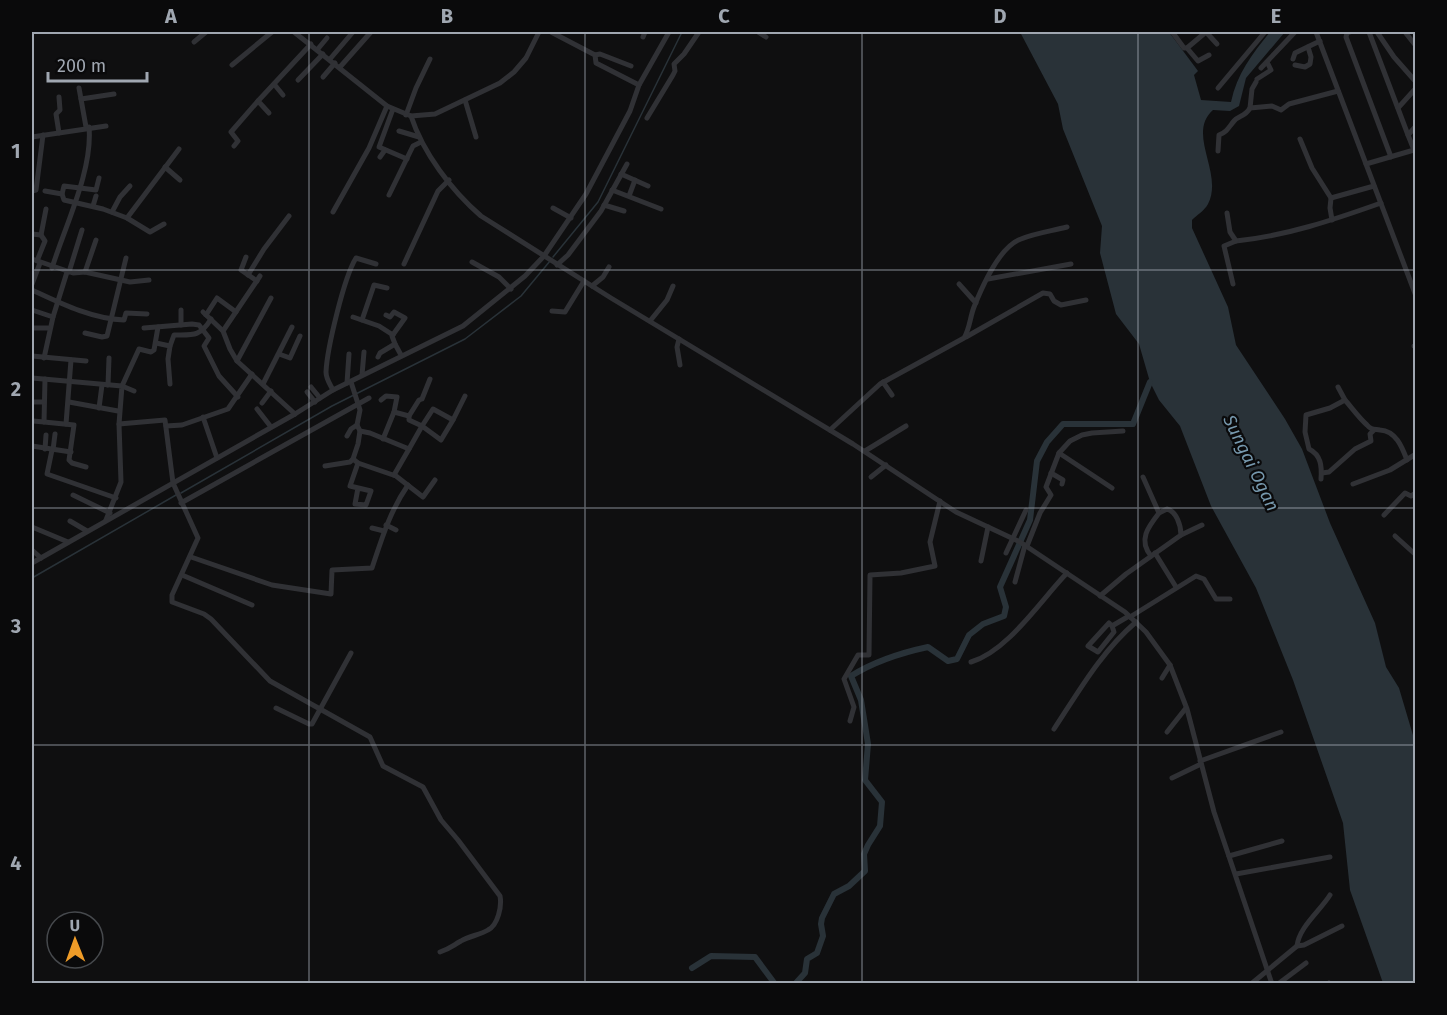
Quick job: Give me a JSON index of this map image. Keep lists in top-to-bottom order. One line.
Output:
{"water":["Sungai Ogan"],"scale_bar":"200 m","north":"top","grid":{"columns":["A","B","C","D","E"],"rows":["1","2","3","4"]}}
